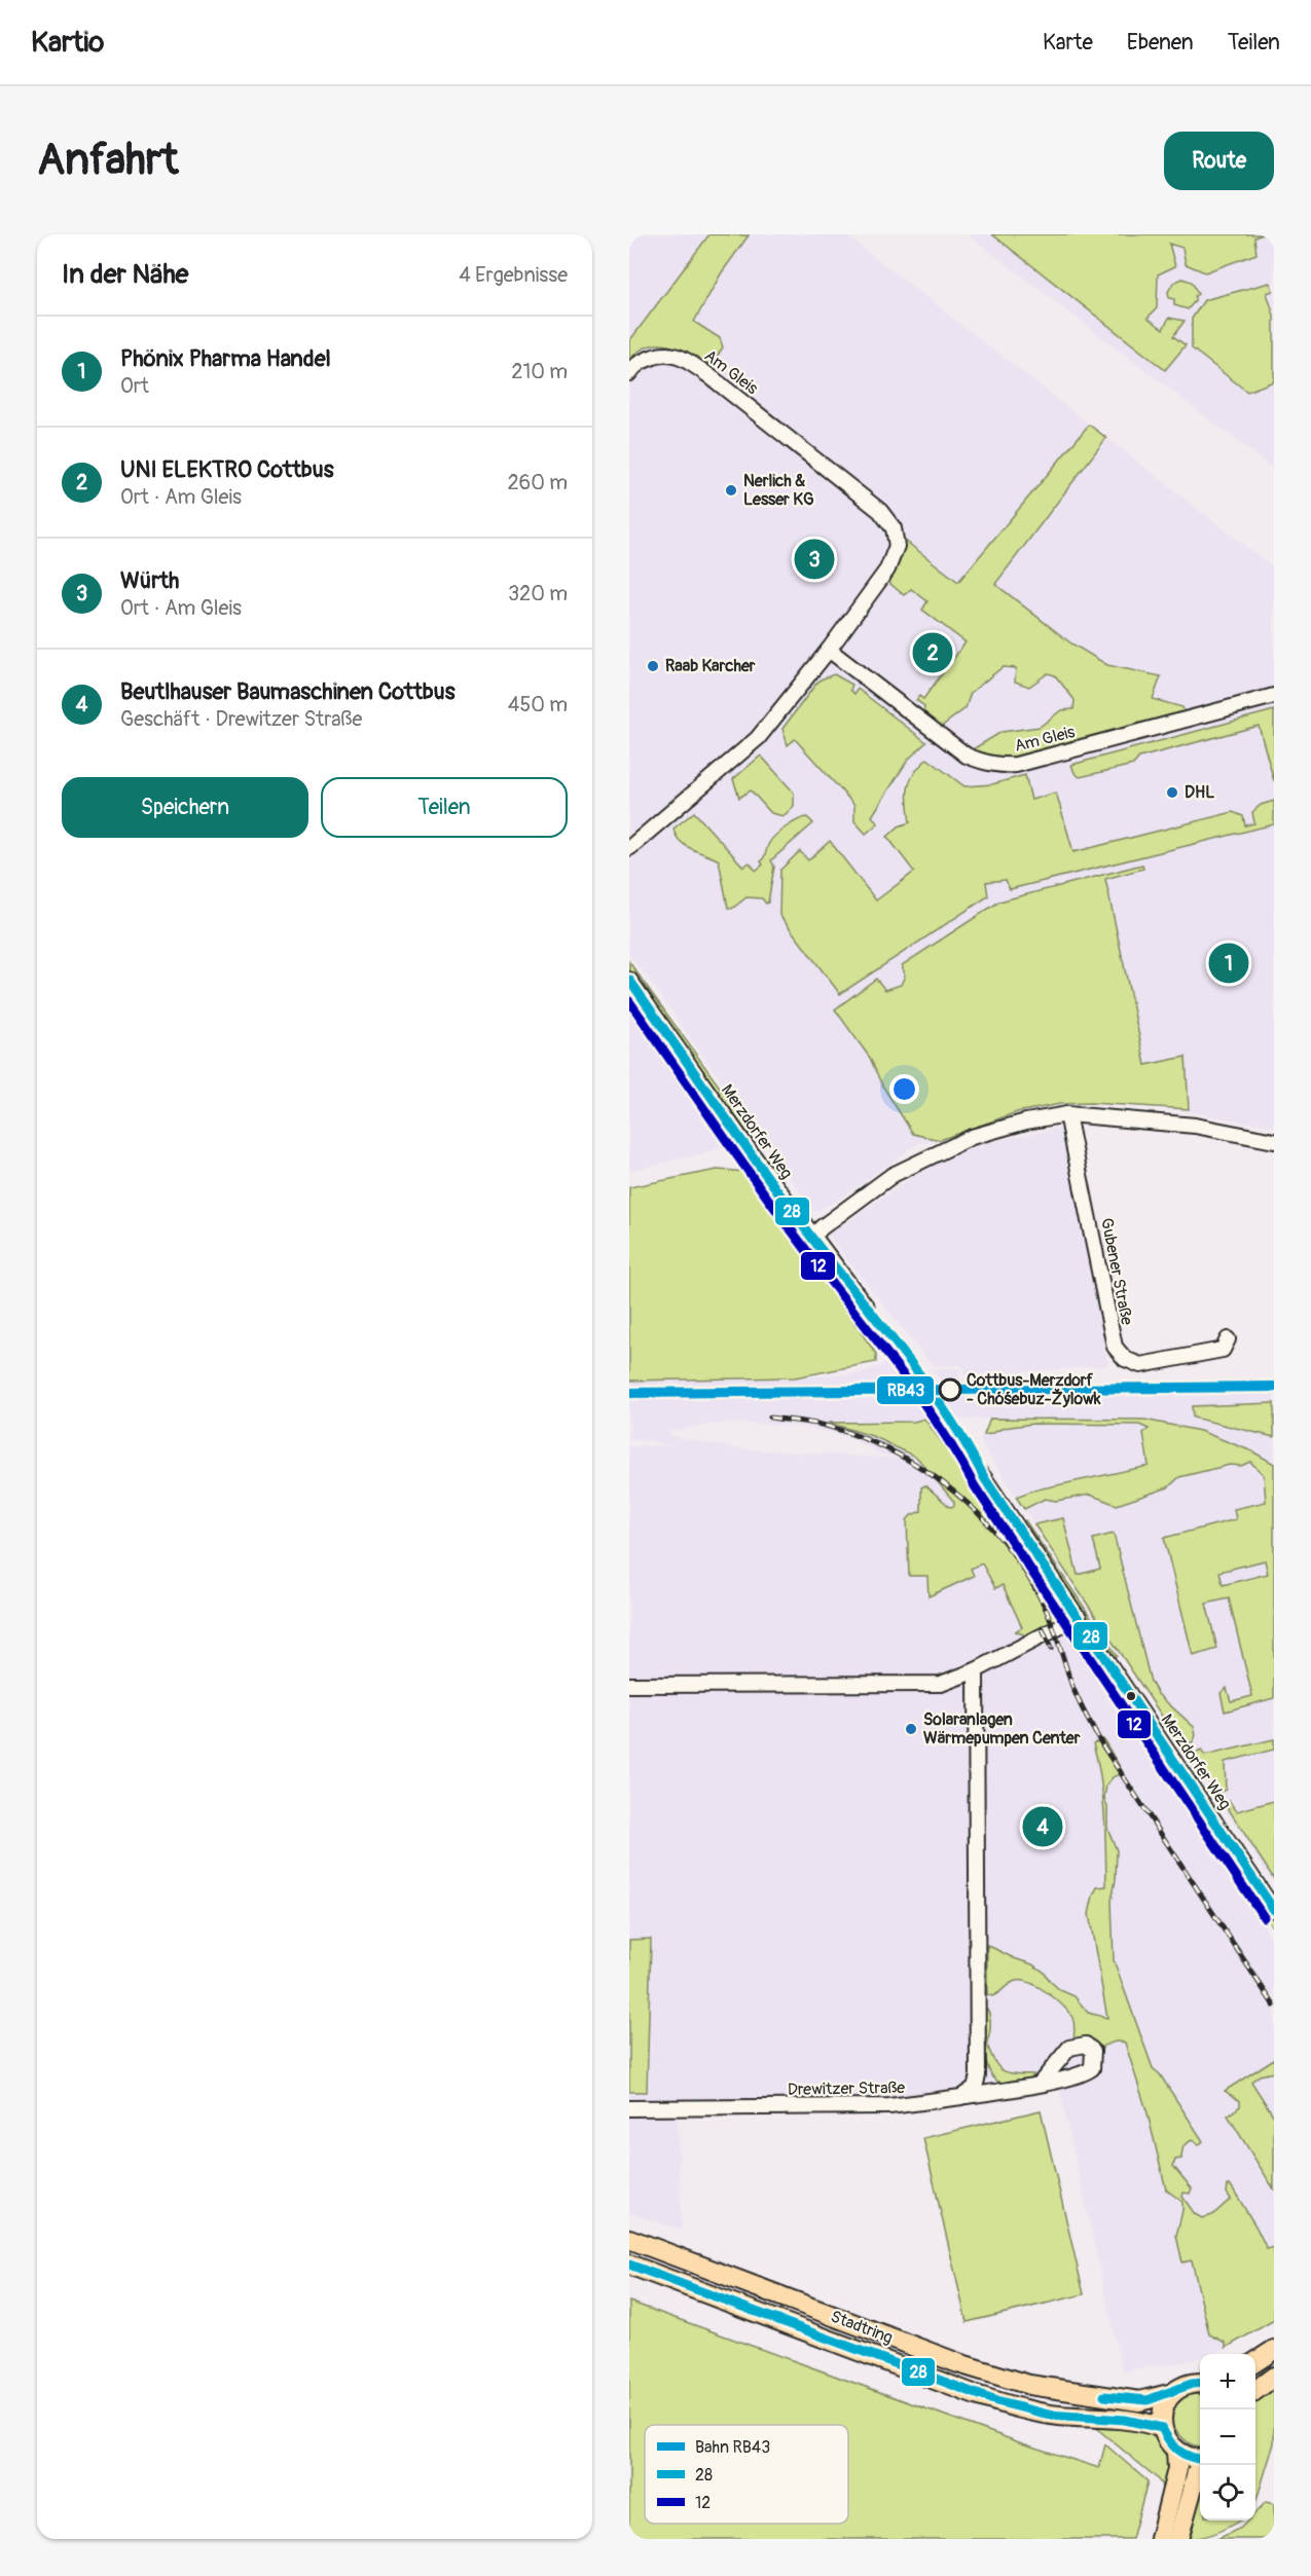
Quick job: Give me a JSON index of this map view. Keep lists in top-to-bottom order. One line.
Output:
{"streets":{"main road":["Stadtring"],"street":["Am Gleis","Merzdorfer Weg","Gubener Straße","Drewitzer Straße"]},"places":["Nerlich & Lesser KG","Raab Karcher","DHL","Cottbus-Merzdorf - Chóśebuz-Žylowk","Solaranlagen Wärmepumpen Center"],"lines":["transit line 28","transit line 12","rail line RB43"],"legend":["Bahn RB43","28","12"],"page":{"header":"Kartio","nav":["Karte","Ebenen","Teilen"],"buttons":["Route",["Speichern","Teilen"]],"title":"Anfahrt","heading":["In der Nähe","4 Ergebnisse"],"list":[{"mark":"1","name":"Phönix Pharma Handel","note":"Ort","value":"210 m"},{"mark":"2","name":"UNI ELEKTRO Cottbus","note":"Ort · Am Gleis","value":"260 m"},{"mark":"3","name":"Würth","note":"Ort · Am Gleis","value":"320 m"},{"mark":"4","name":"Beutlhauser Baumaschinen Cottbus","note":"Geschäft · Drewitzer Straße","value":"450 m"}],"pins":["3","2","1","4"],"map_buttons":["+","−"]}}
